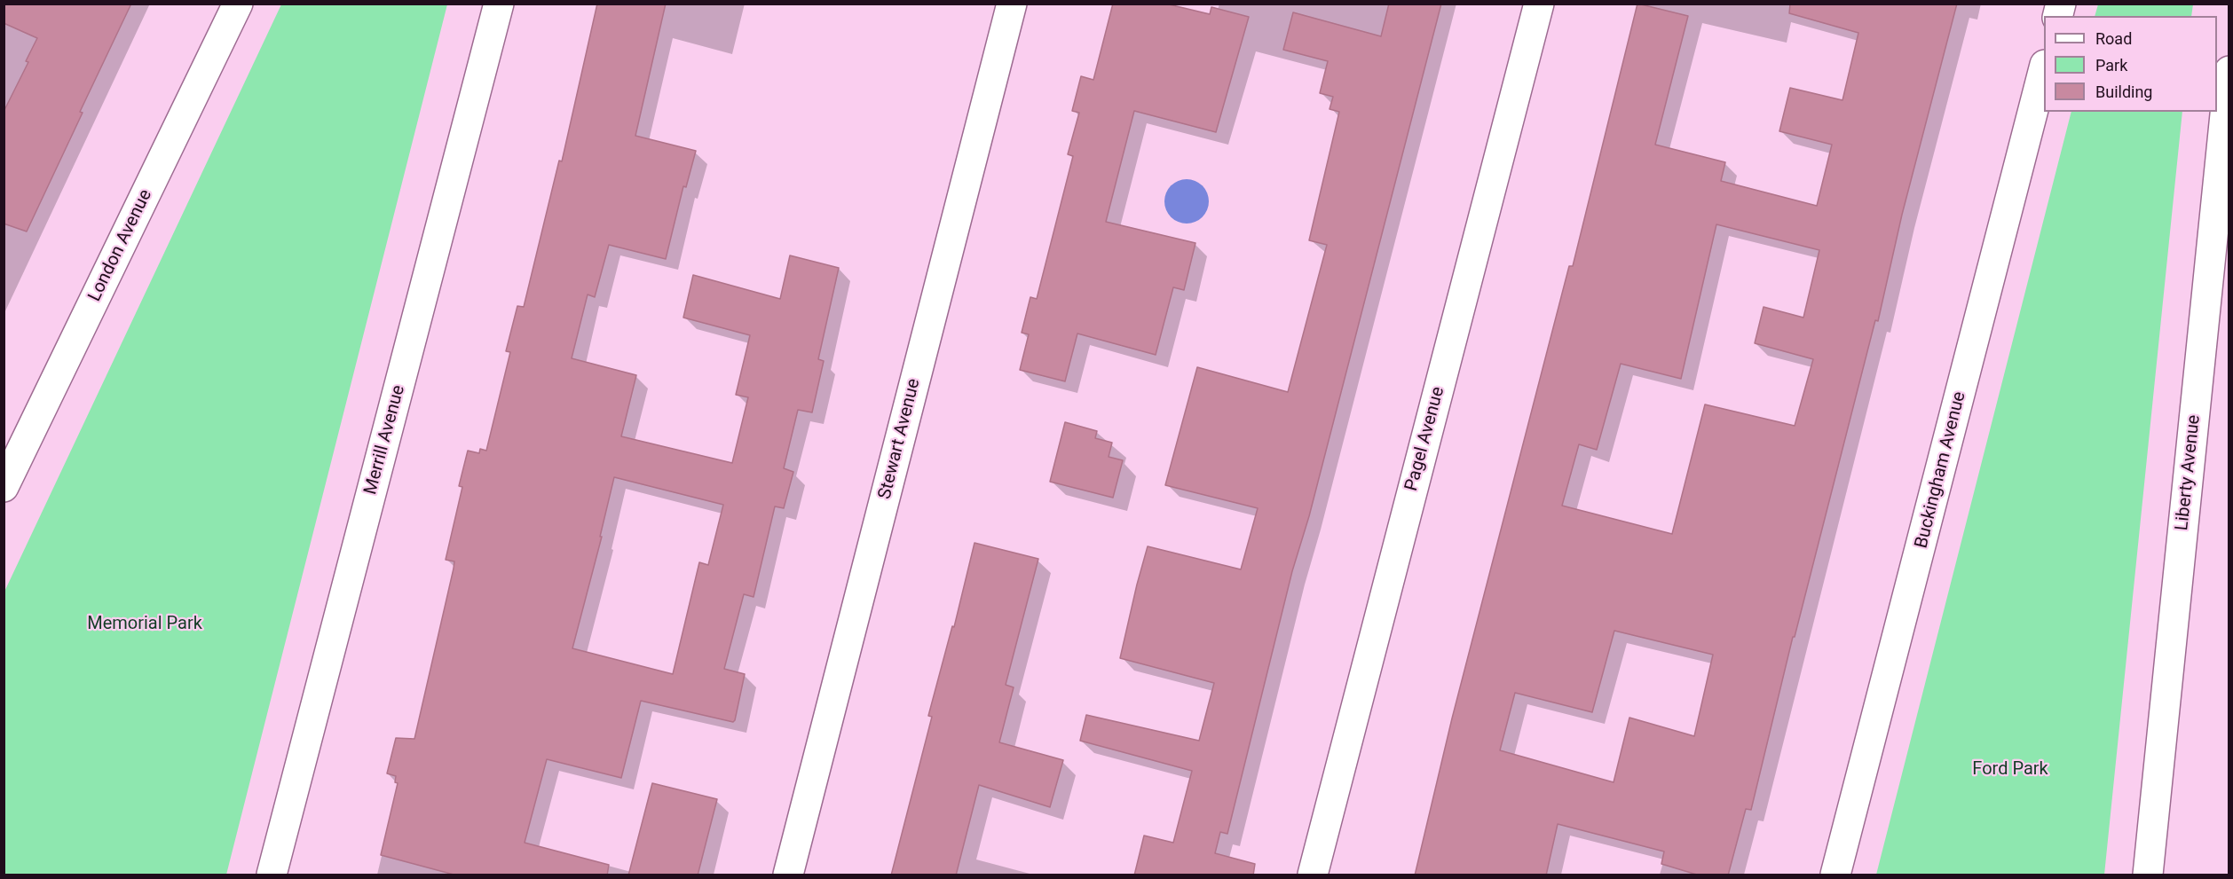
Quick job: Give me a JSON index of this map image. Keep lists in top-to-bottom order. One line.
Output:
{"streets":{"street":["London Avenue","Stewart Avenue","Pagel Avenue","Merrill Avenue","Buckingham Avenue","Liberty Avenue"]},"parks":["Memorial Park","Ford Park"],"legend":["Road","Park","Building"]}
